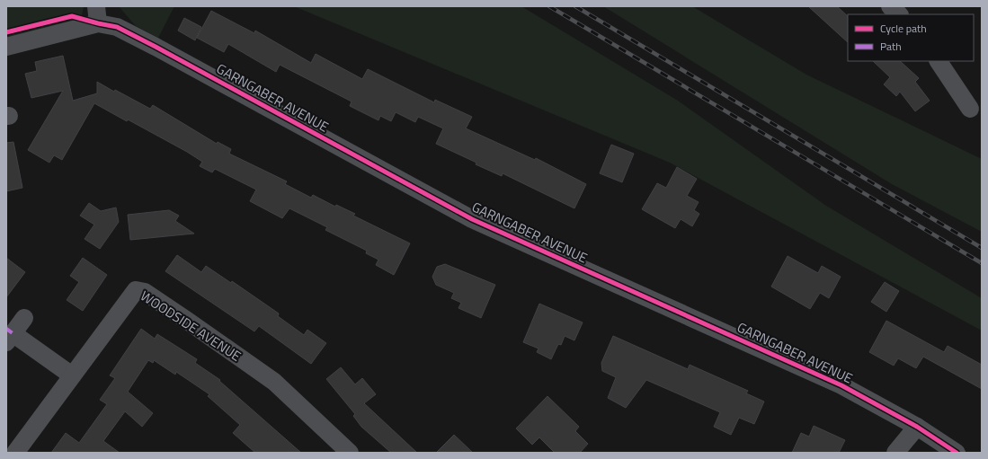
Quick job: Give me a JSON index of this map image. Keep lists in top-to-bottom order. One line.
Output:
{"streets":{"street":["GARNGABER AVENUE","WOODSIDE AVENUE"]},"legend":["Cycle path","Path"]}
